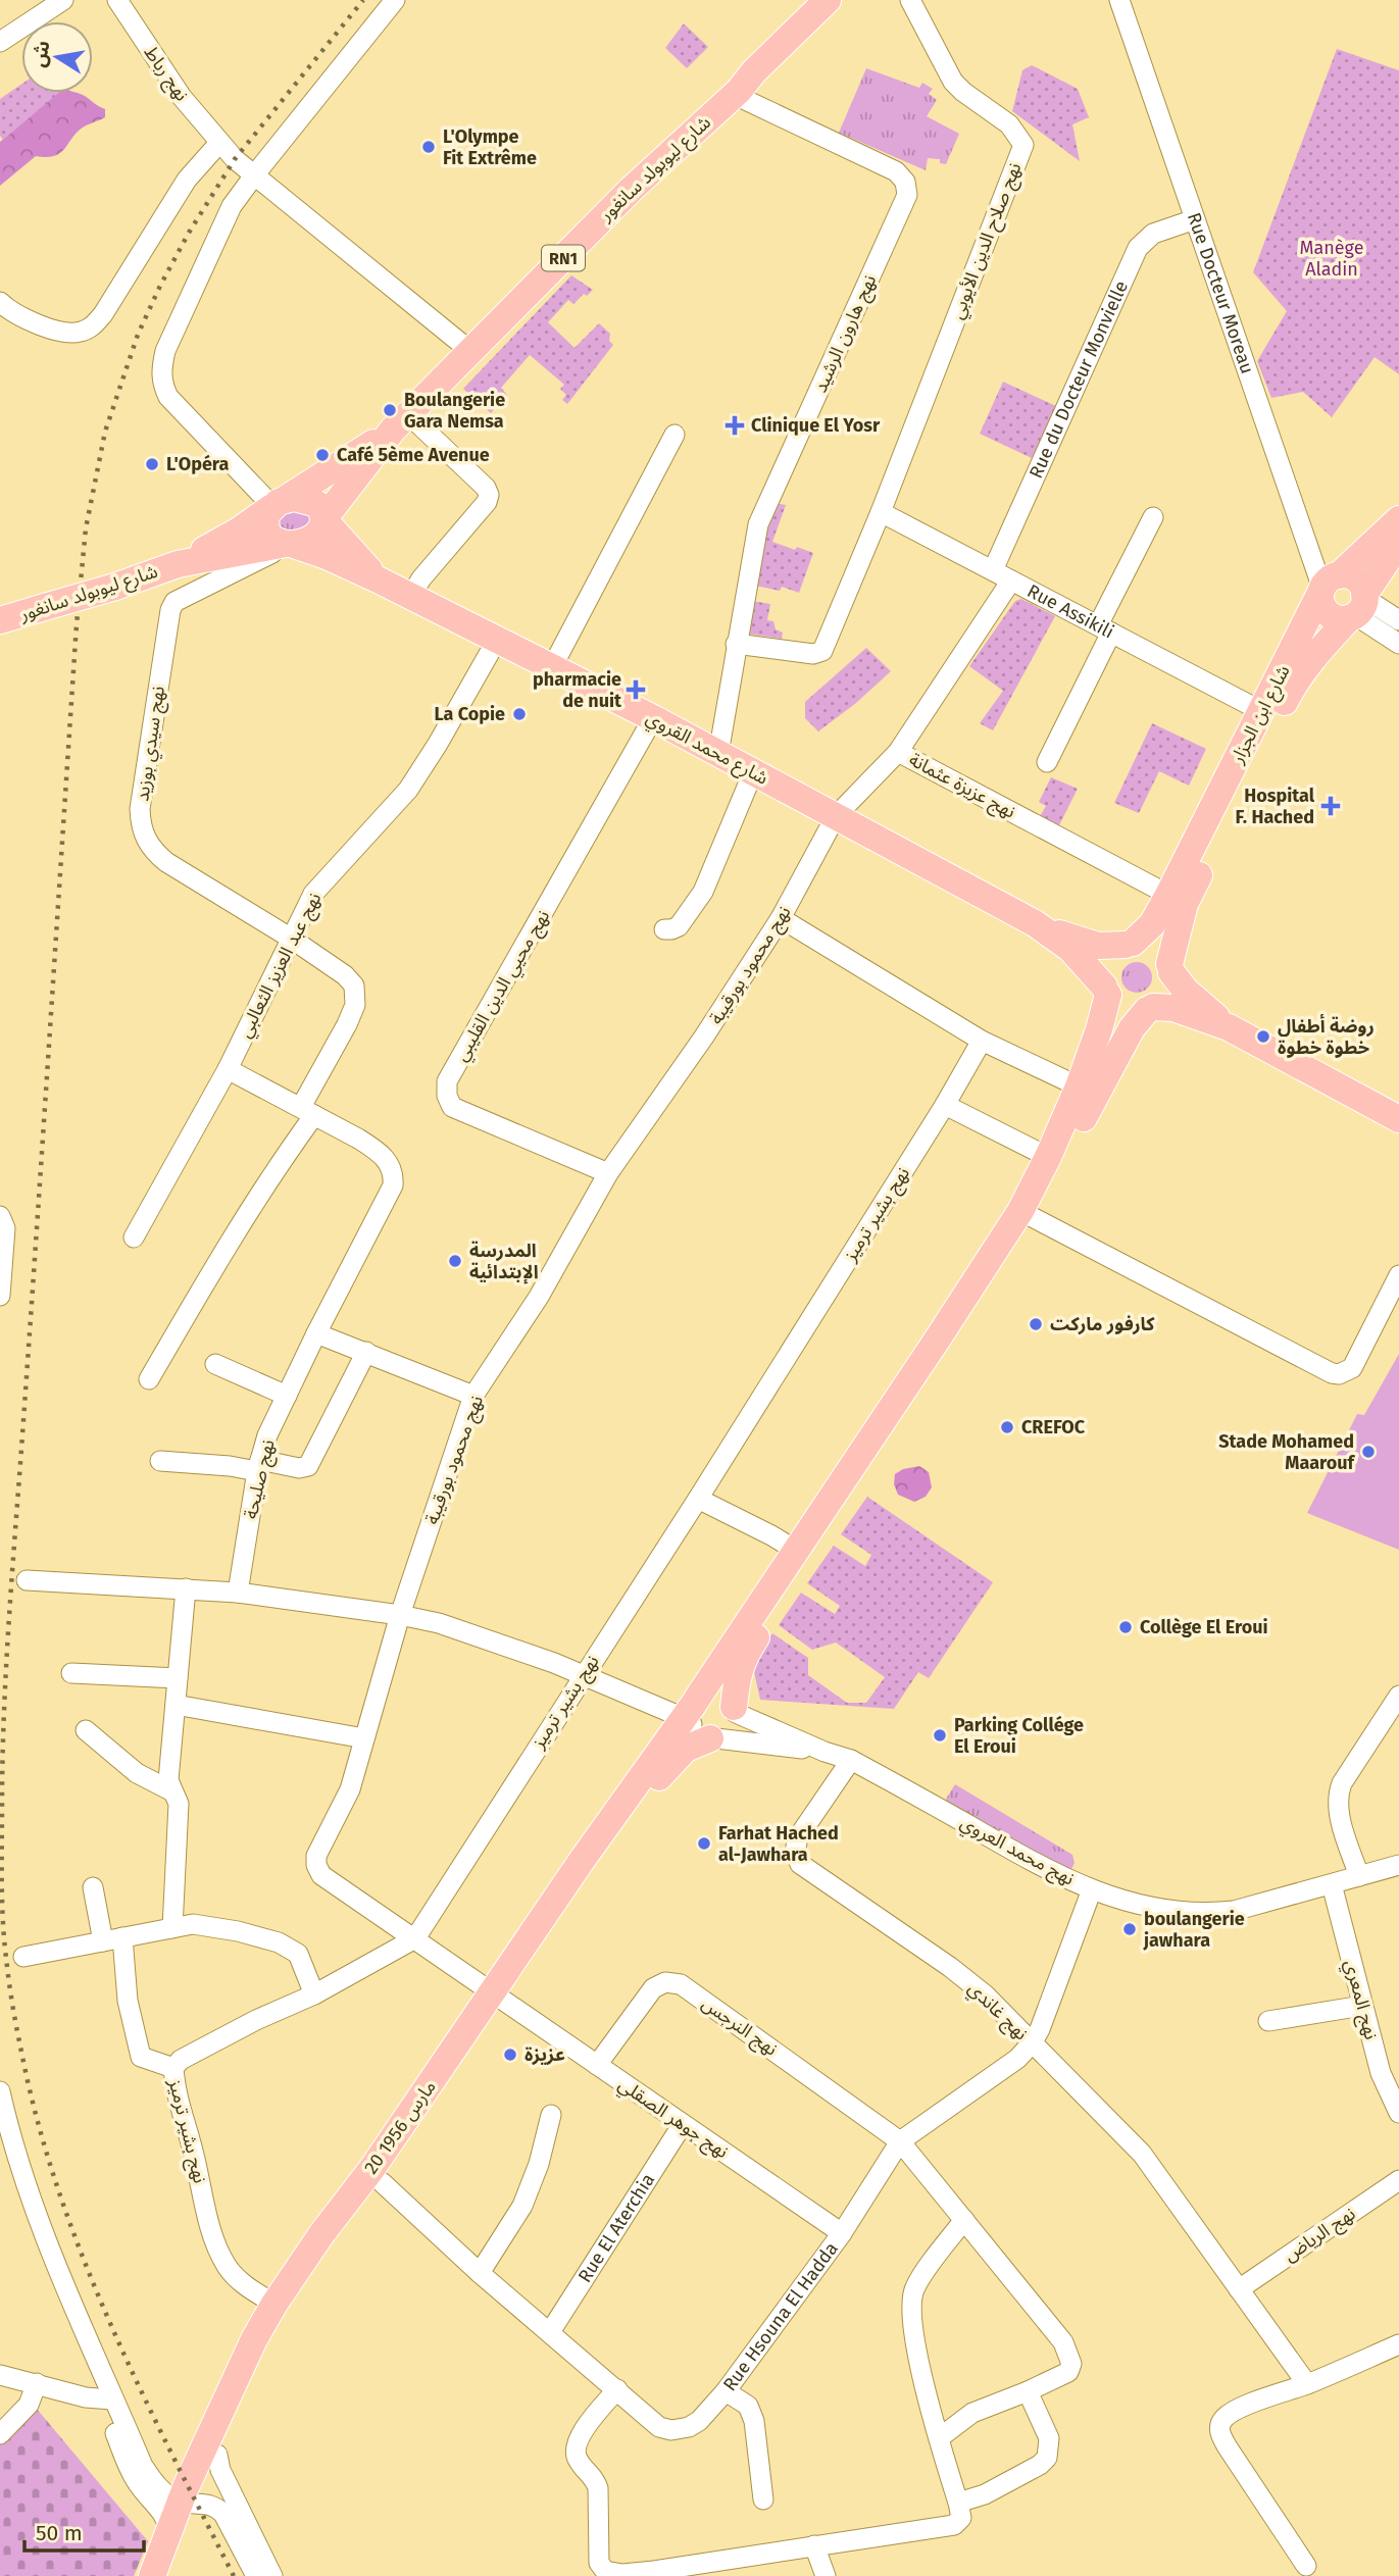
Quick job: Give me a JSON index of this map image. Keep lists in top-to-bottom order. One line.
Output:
{"streets":{"main road":["شارع ليوبولد سانغور","RN1","شارع ابن الجزار","شارع محمد القروي","20 مارس 1956"],"street":["نهج رباط","نهج صلاح الدين الأيوبي","Rue Docteur Moreau","نهج هارون الرشيد","Rue du Docteur Monvielle","Rue Assikili","نهج سيدي بوزيد","نهج عزيزة عثمانة","نهج عبد العزيز الثعالبي","نهج محمود بورقيبة","نهج محيي الدين القليبي","نهج بشير ترميز","نهج صليحة","نهج محمد العروي","نهج المعري","نهج غاندي","نهج النرجس","نهج جوهر الصقلي","Rue El Aterchia","نهج الرياض","Rue Hsouna El Hadda"]},"crossings":[["نهج رباط","شارع ليوبولد سانغور"],["شارع ليوبولد سانغور","نهج هارون الرشيد"],["شارع ليوبولد سانغور","نهج سيدي بوزيد"],["شارع ليوبولد سانغور","شارع محمد القروي"],["نهج صلاح الدين الأيوبي","Rue Assikili"],["Rue Docteur Moreau","Rue du Docteur Monvielle"],["Rue Docteur Moreau","شارع ابن الجزار"],["نهج هارون الرشيد","شارع محمد القروي"],["Rue du Docteur Monvielle","Rue Assikili"],["Rue Assikili","شارع ابن الجزار"],["Rue Assikili","نهج عزيزة عثمانة"],["شارع ابن الجزار","شارع محمد القروي"],["شارع ابن الجزار","نهج عزيزة عثمانة"],["نهج سيدي بوزيد","شارع محمد القروي"],["نهج سيدي بوزيد","نهج عبد العزيز الثعالبي"],["شارع محمد القروي","نهج عبد العزيز الثعالبي"],["شارع محمد القروي","نهج محمود بورقيبة"],["شارع محمد القروي","نهج محيي الدين القليبي"],["نهج عزيزة عثمانة","نهج محمود بورقيبة"],["نهج محمود بورقيبة","نهج محيي الدين القليبي"],["نهج محمود بورقيبة","نهج بشير ترميز"],["نهج محمود بورقيبة","نهج جوهر الصقلي"],["نهج محمود بورقيبة","20 مارس 1956"],["نهج بشير ترميز","20 مارس 1956"],["نهج محمد العروي","نهج المعري"],["نهج محمد العروي","نهج غاندي"],["نهج محمد العروي","Rue Hsouna El Hadda"],["نهج غاندي","نهج الرياض"],["نهج غاندي","Rue Hsouna El Hadda"],["نهج النرجس","نهج جوهر الصقلي"],["نهج النرجس","Rue Hsouna El Hadda"],["نهج جوهر الصقلي","20 مارس 1956"],["نهج جوهر الصقلي","Rue El Aterchia"],["نهج جوهر الصقلي","Rue Hsouna El Hadda"],["20 مارس 1956","Rue Hsouna El Hadda"],["Rue El Aterchia","Rue Hsouna El Hadda"]],"parks":["Manège Aladin"],"places":{"other":["L'Olympe Fit Extrême","Boulangerie Gara Nemsa","Café 5ème Avenue","L'Opéra","La Copie","روضة أطفال خطوة خطوة","المدرسة الإبتدائية","كارفور ماركت","CREFOC","Stade Mohamed Maarouf","Collège El Eroui","Parking Collége El Eroui","Farhat Hached al-Jawhara","boulangerie jawhara","عزيزة"],"health":["Clinique El Yosr","pharmacie de nuit","Hospital F. Hached"]},"scale_bar":"50 m","north":"left"}
